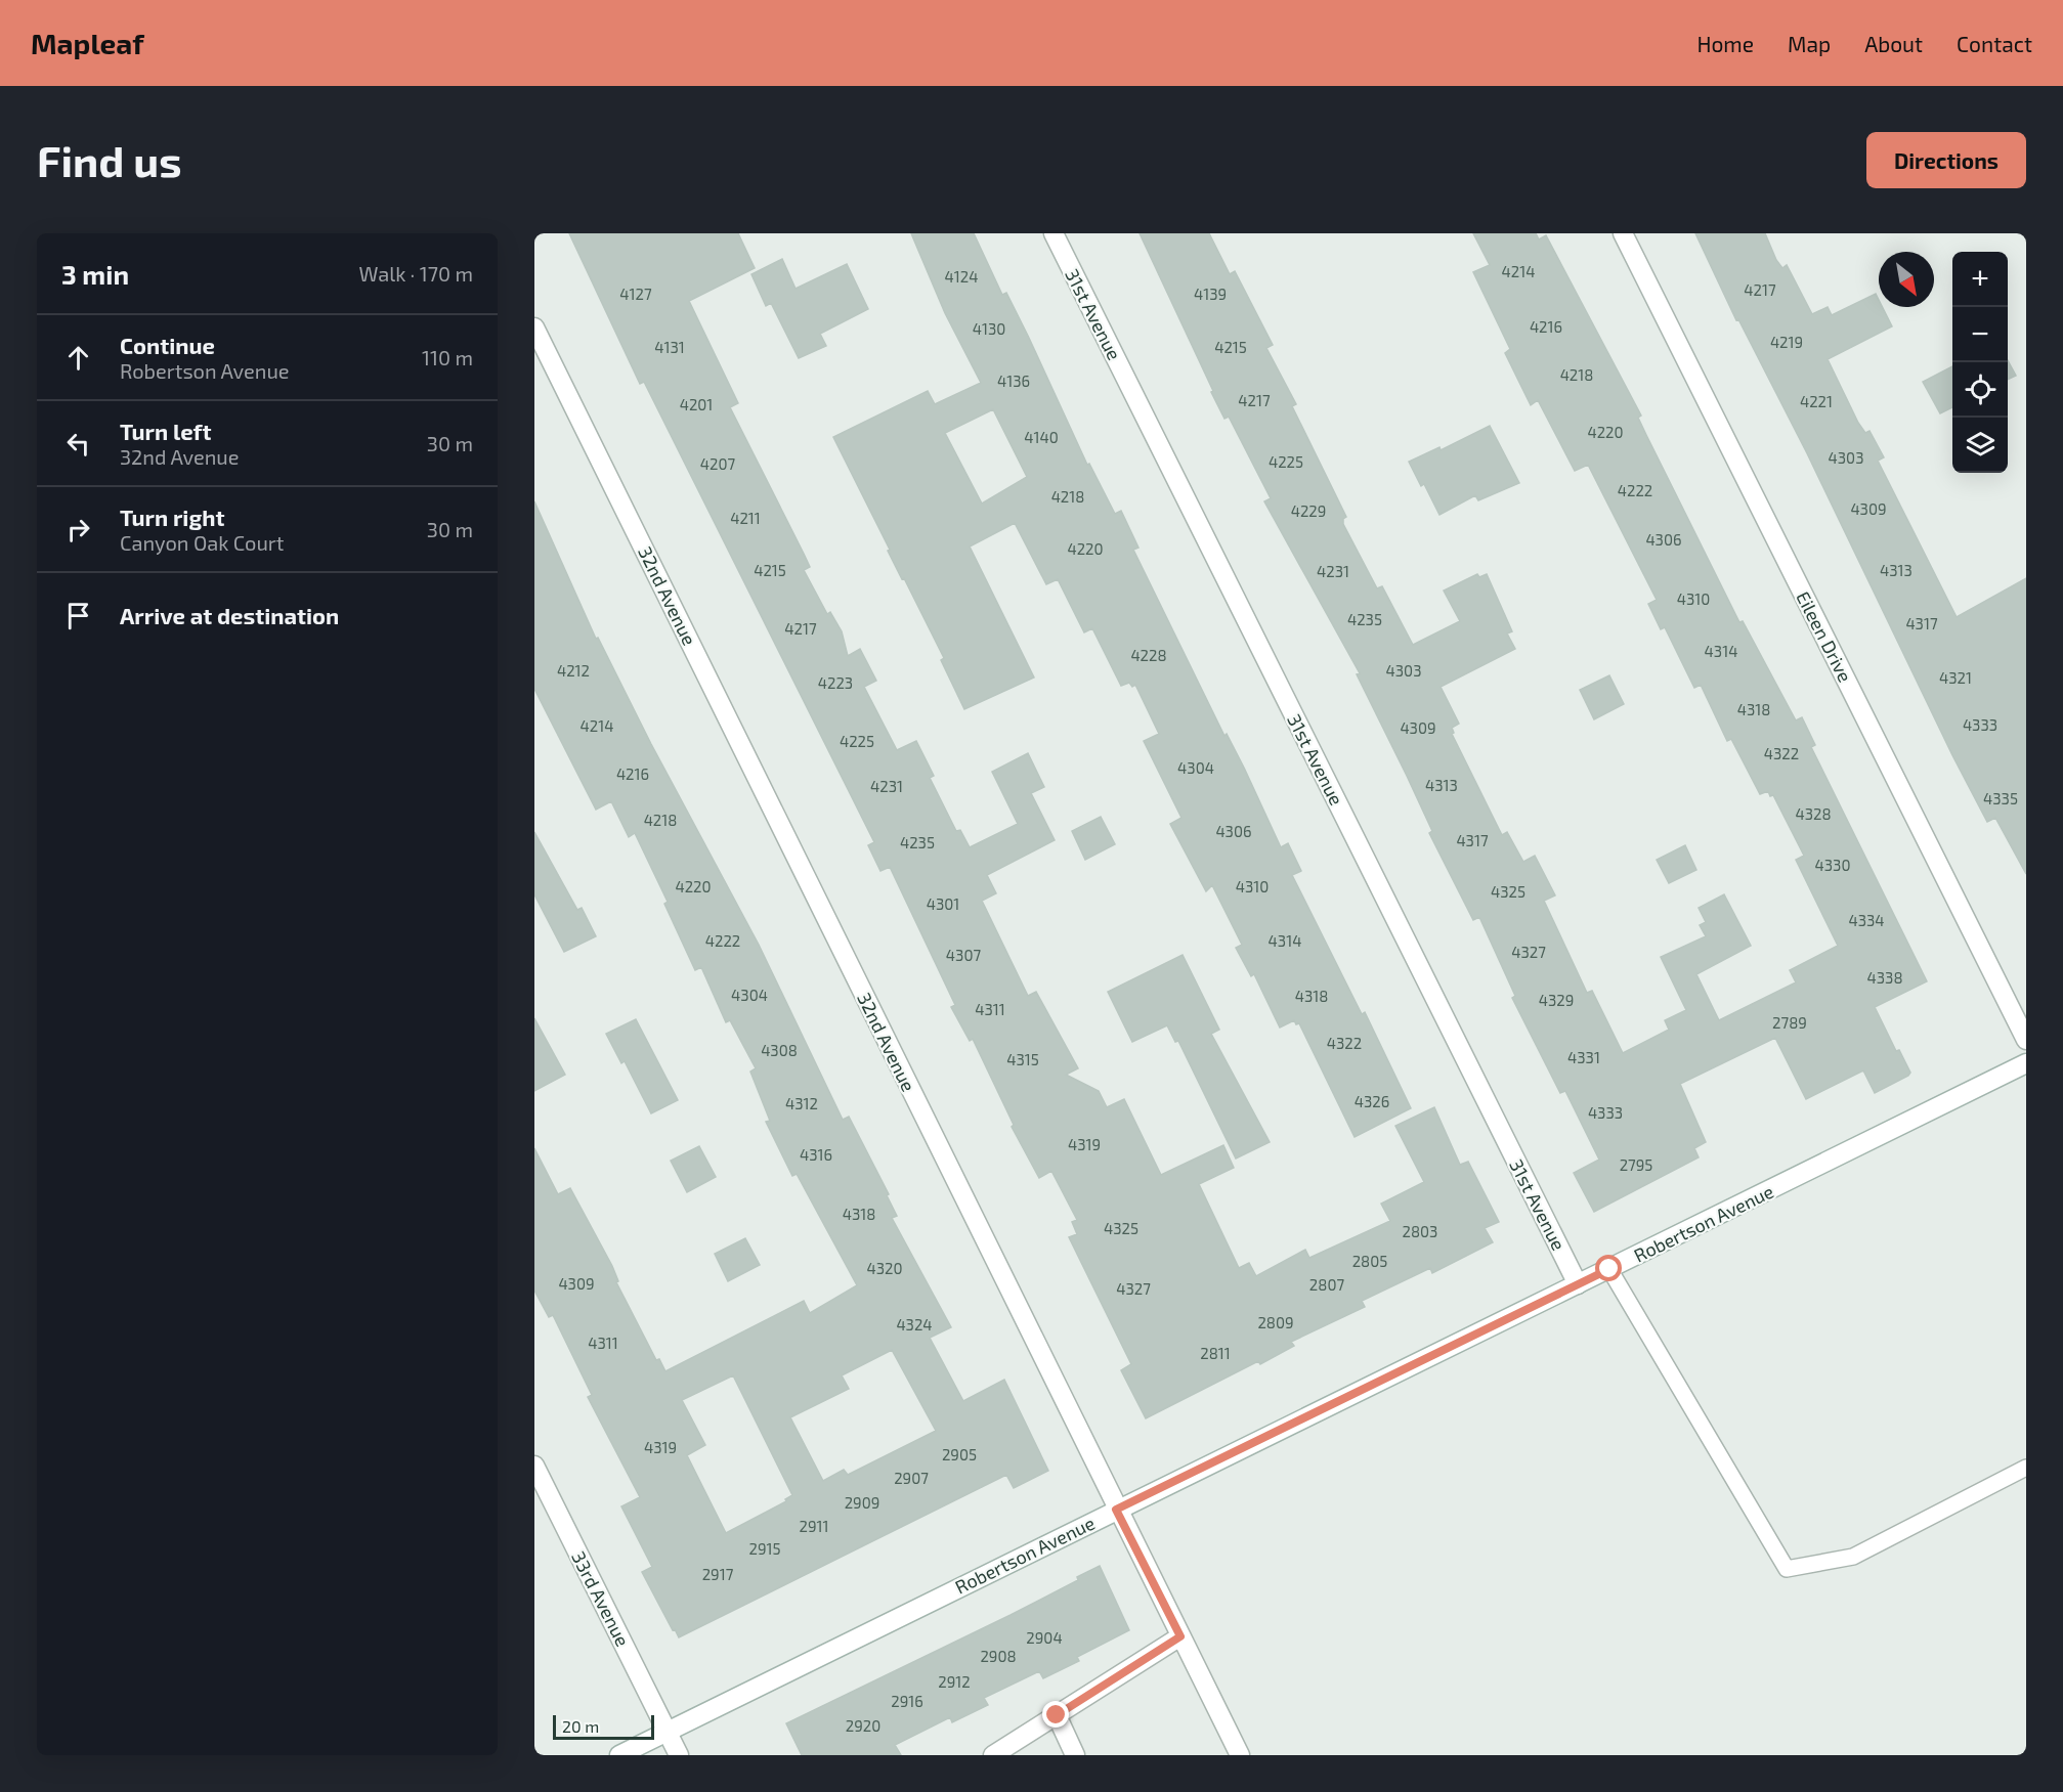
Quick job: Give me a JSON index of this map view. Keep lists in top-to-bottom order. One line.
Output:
{"streets":{"street":["31st Avenue","32nd Avenue","Eileen Drive","Robertson Avenue","33rd Avenue"]},"crossings":[["31st Avenue","Robertson Avenue"],["32nd Avenue","Robertson Avenue"],["Robertson Avenue","33rd Avenue"]],"house_numbers":["4214","4124","4217","4127","4139","4216","4130","4219","4131","4215","4218","4136","4217","4221","4201","4220","4140","4303","4225","4207","4222","4218","4309","4229","4211","4306","4220","4215","4313","4231","4310","4235","4317","4217","4314","4228","4212","4303","4321","4223","4318","4333","4214","4309","4225","4322","4304","4216","4313","4231","4335","4328","4218","4306","4317","4235","4330","4220","4310","4325","4301","4334","4222","4314","4327","4307","4338","4304","4318","4329","4311","2789","4322","4308","4331","4315","4326","4312","4333","4319","4316","2795","4318","4325","2803","2805","4320","4309","2807","4327","2809","4324","4311","2811","4319","2905","2907","2909","2911","2915","2917","2904","2908","2912","2916","2920"],"scale_bar":"20 m","north":"bottom right","page":{"header":"Mapleaf","nav":["Home","Map","About","Contact"],"buttons":"Directions","title":"Find us","heading":["3 min","Walk · 170 m"],"map_buttons":["+","−"],"list":[["Continue","Robertson Avenue","110 m"],["Turn left","32nd Avenue","30 m"],["Turn right","Canyon Oak Court","30 m"],"Arrive at destination"],"scale":"20 m"}}
